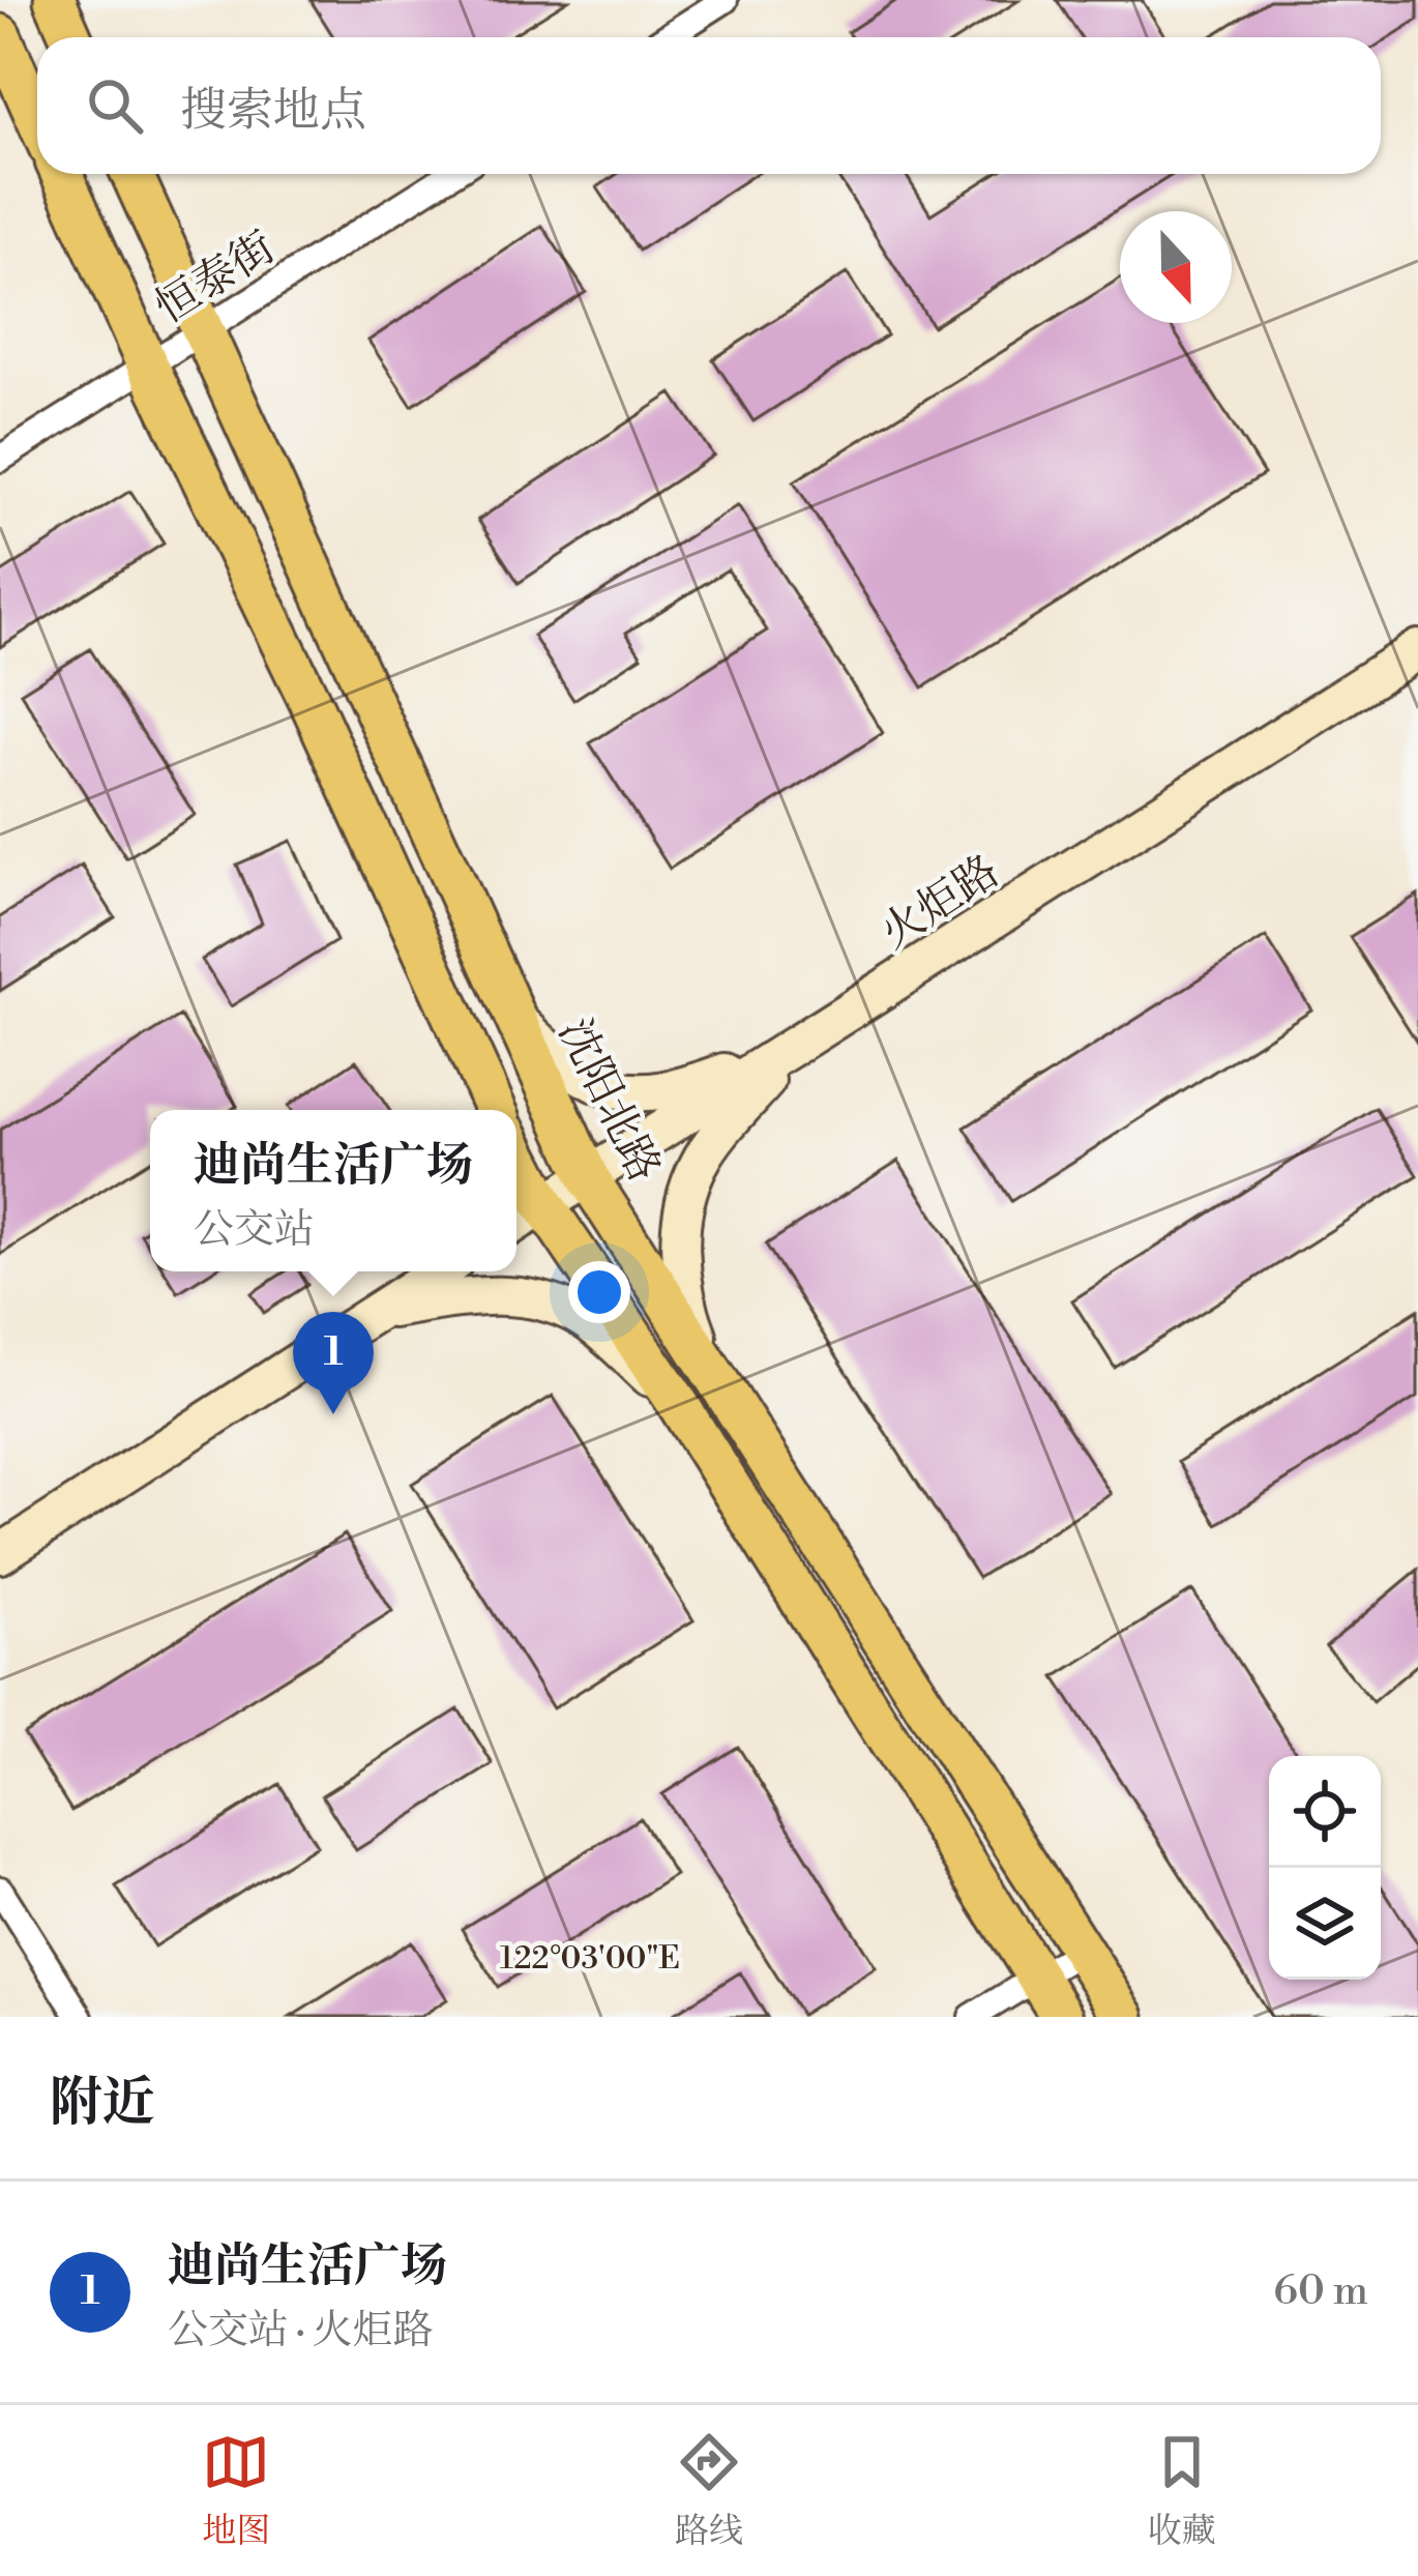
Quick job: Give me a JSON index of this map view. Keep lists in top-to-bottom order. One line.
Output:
{"streets":{"main road":["火炬路","沈阳北路"],"street":["恒泰街"]},"crossings":[["恒泰街","沈阳北路"],["火炬路","沈阳北路"]],"north":"bottom","page":{"search":"搜索地点","popup":["迪尚生活广场","公交站"],"pins":"1","heading":"附近","list":[{"mark":"1","name":"迪尚生活广场","note":"公交站 · 火炬路","value":"60 m"}],"nav":["地图","路线","收藏"]},"coordinates":["122°03'00\"E"]}
